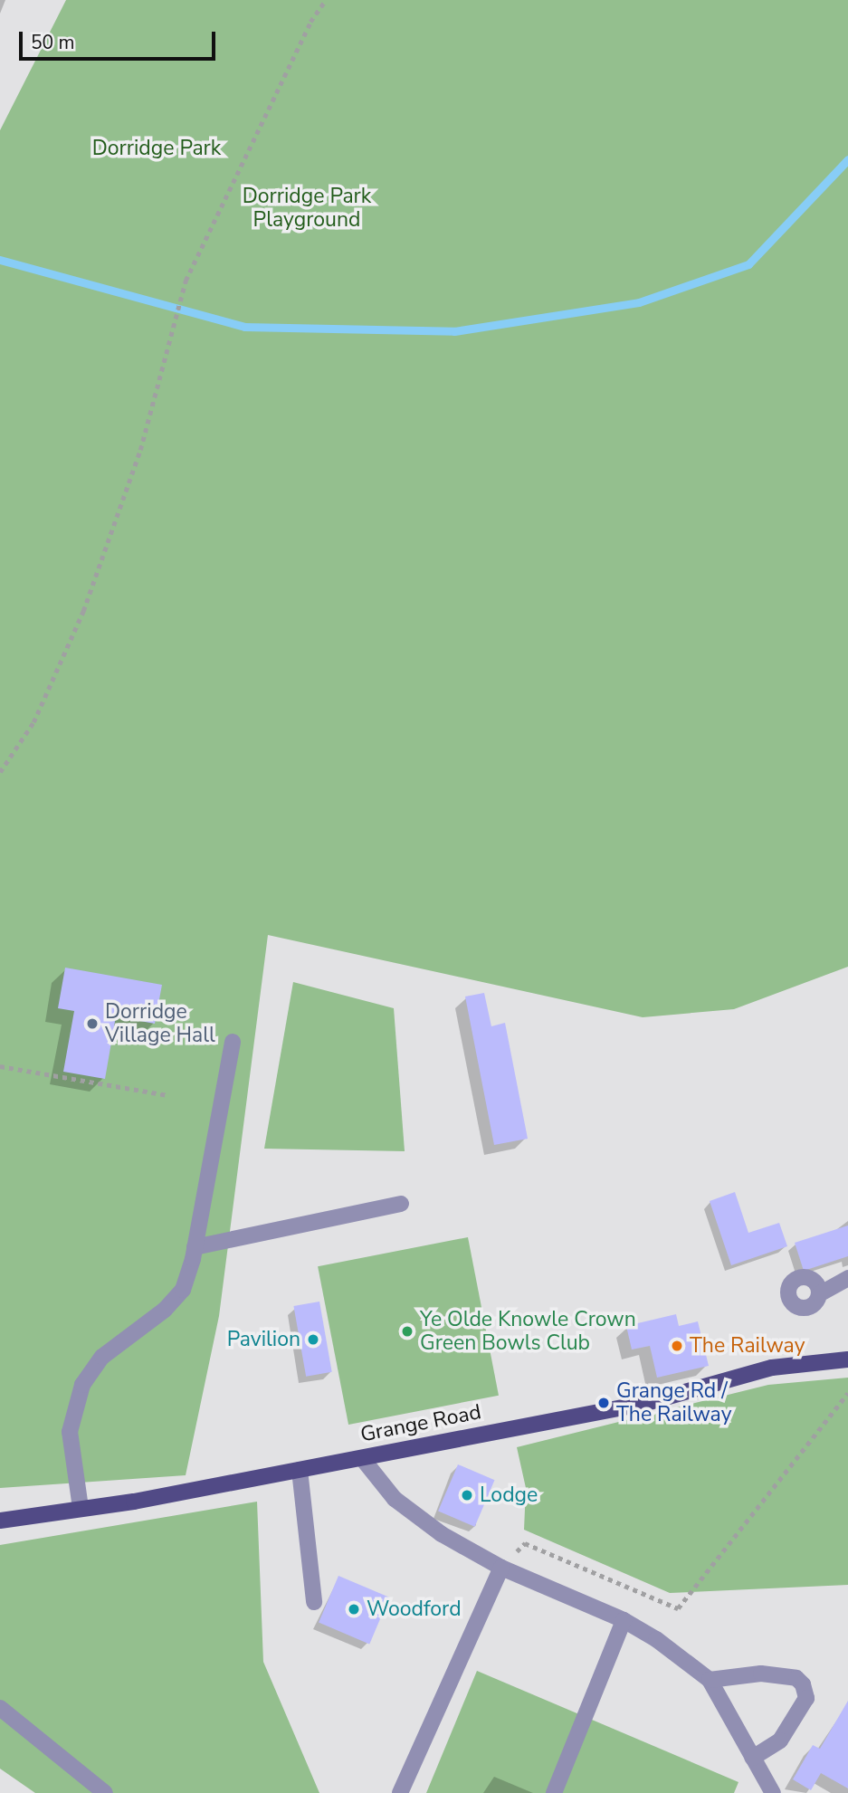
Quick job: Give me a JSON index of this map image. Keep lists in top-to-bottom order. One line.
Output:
{"streets":{"main road":["Grange Road"]},"parks":["Dorridge Park","Dorridge Park Playground"],"places":["Dorridge Village Hall","Ye Olde Knowle Crown Green Bowls Club","Pavilion","The Railway","Grange Rd / The Railway","Lodge","Woodford"],"scale_bar":"50 m"}
